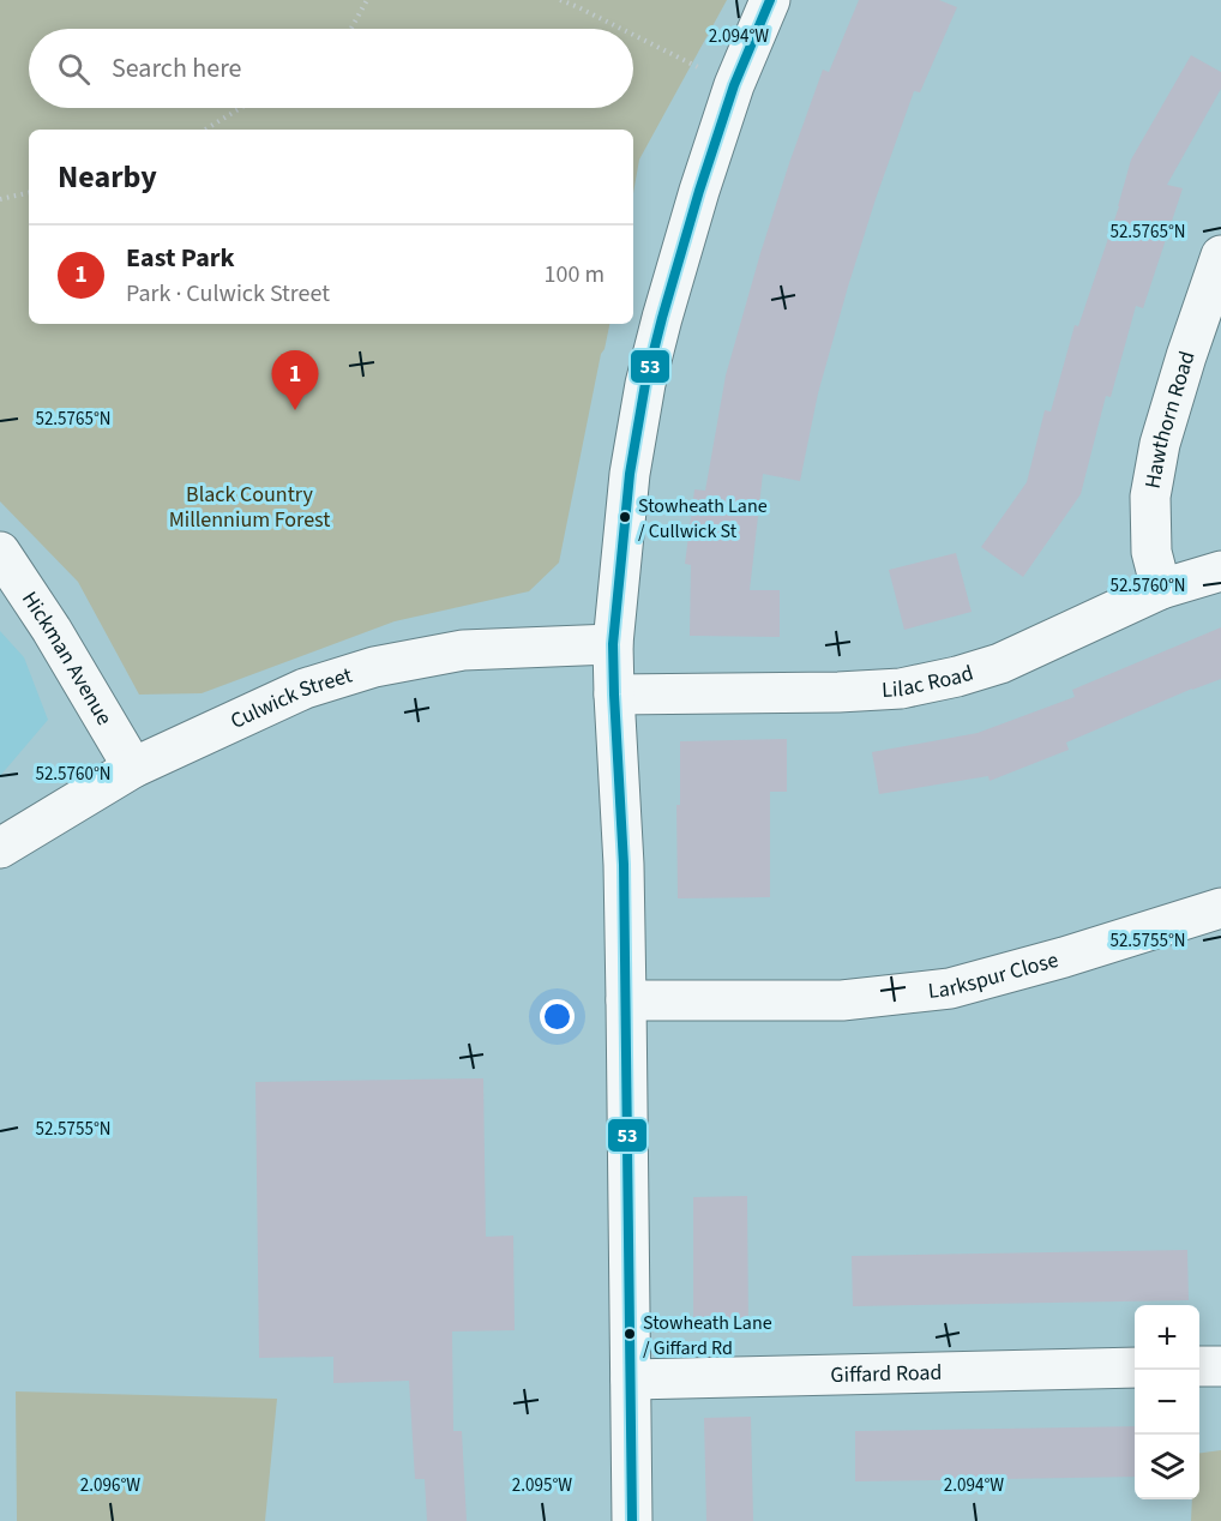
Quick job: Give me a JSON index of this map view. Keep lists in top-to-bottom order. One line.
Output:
{"streets":{"street":["Hawthorn Road","Hickman Avenue","Lilac Road","Culwick Street","Larkspur Close","Giffard Road"]},"crossings":[["Hawthorn Road","Lilac Road"],["Hickman Avenue","Culwick Street"]],"parks":["Black Country Millennium Forest"],"places":["Stowheath Lane / Cullwick St","Stowheath Lane / Giffard Rd"],"lines":["transit line 53"],"page":{"search":"Search here","heading":"Nearby","list":[{"mark":"1","name":"East Park","note":"Park · Culwick Street","value":"100 m"}],"pins":"1","map_buttons":["+","−"]},"coordinates":["2.094°W","52.5765°N","52.5760°N","52.5755°N","2.096°W","2.095°W"]}
